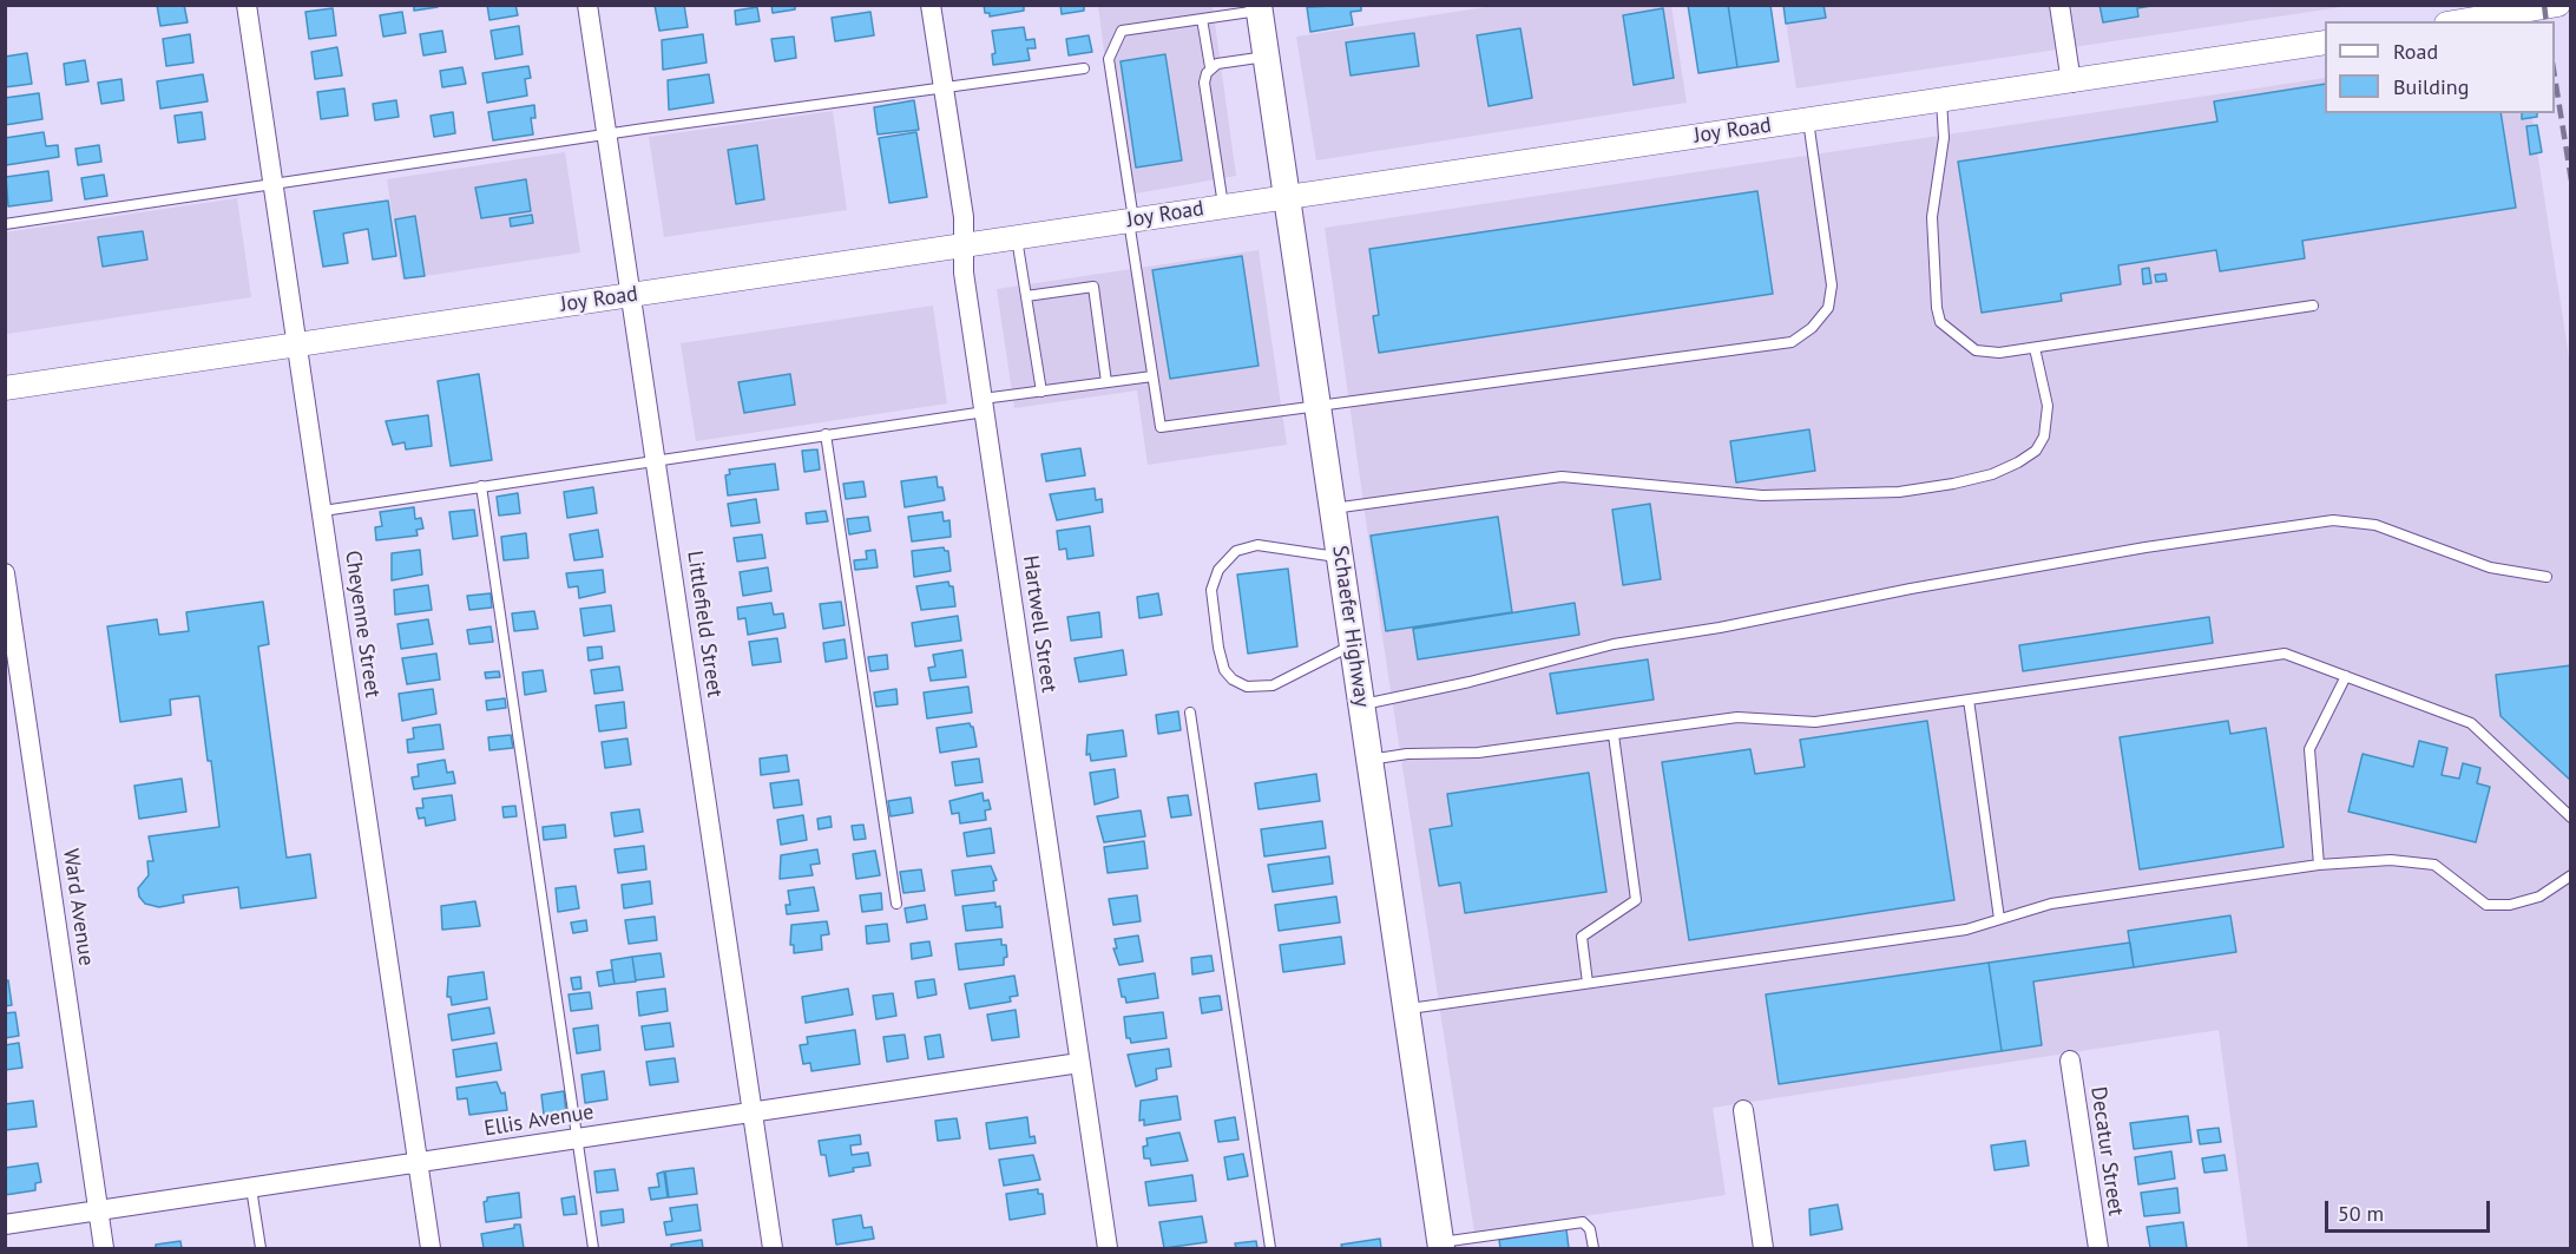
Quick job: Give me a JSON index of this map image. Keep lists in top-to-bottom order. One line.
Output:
{"streets":{"main road":["Schaefer Highway"],"street":["Joy Road","Cheyenne Street","Littlefield Street","Hartwell Street","Ward Avenue","Ellis Avenue","Decatur Street"]},"crossings":[["Joy Road","Cheyenne Street"],["Joy Road","Littlefield Street"],["Joy Road","Hartwell Street"],["Joy Road","Schaefer Highway"],["Cheyenne Street","Ellis Avenue"],["Littlefield Street","Ellis Avenue"],["Hartwell Street","Ellis Avenue"],["Ward Avenue","Ellis Avenue"]],"legend":["Road","Building"],"scale_bar":"50 m"}
